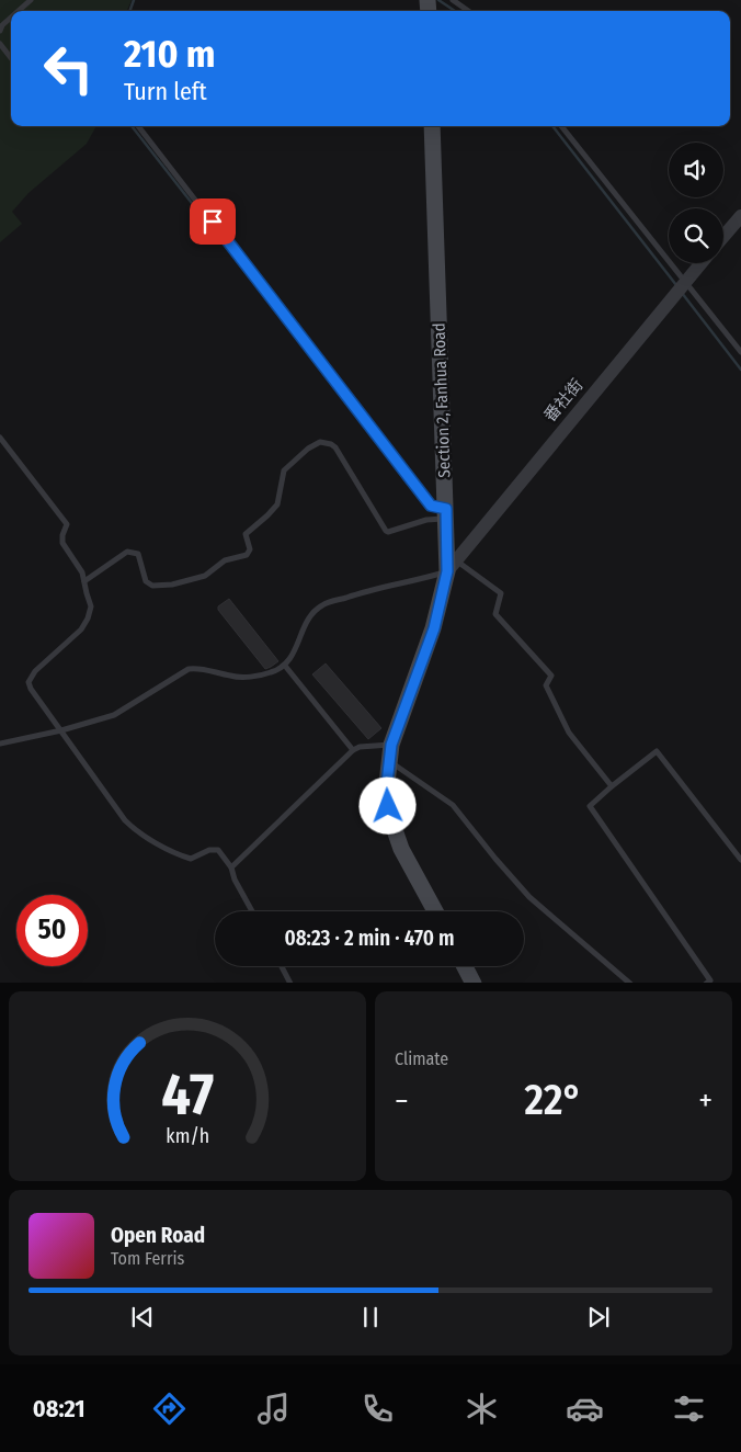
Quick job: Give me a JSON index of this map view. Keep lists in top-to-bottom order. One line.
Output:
{"streets":{"main road":["Section 2, Fanhua Road"],"street":["番社街"]},"crossings":[["Section 2, Fanhua Road","番社街"]],"page":{"turn":["210 m","Turn left"],"limit":"50","trip":"08:23 · 2 min · 470 m","tile":"Climate","heat":["−","22°","+"],"song":["Open Road","Tom Ferris"],"tabs":"08:21","gauge":["47","km/h"]}}
